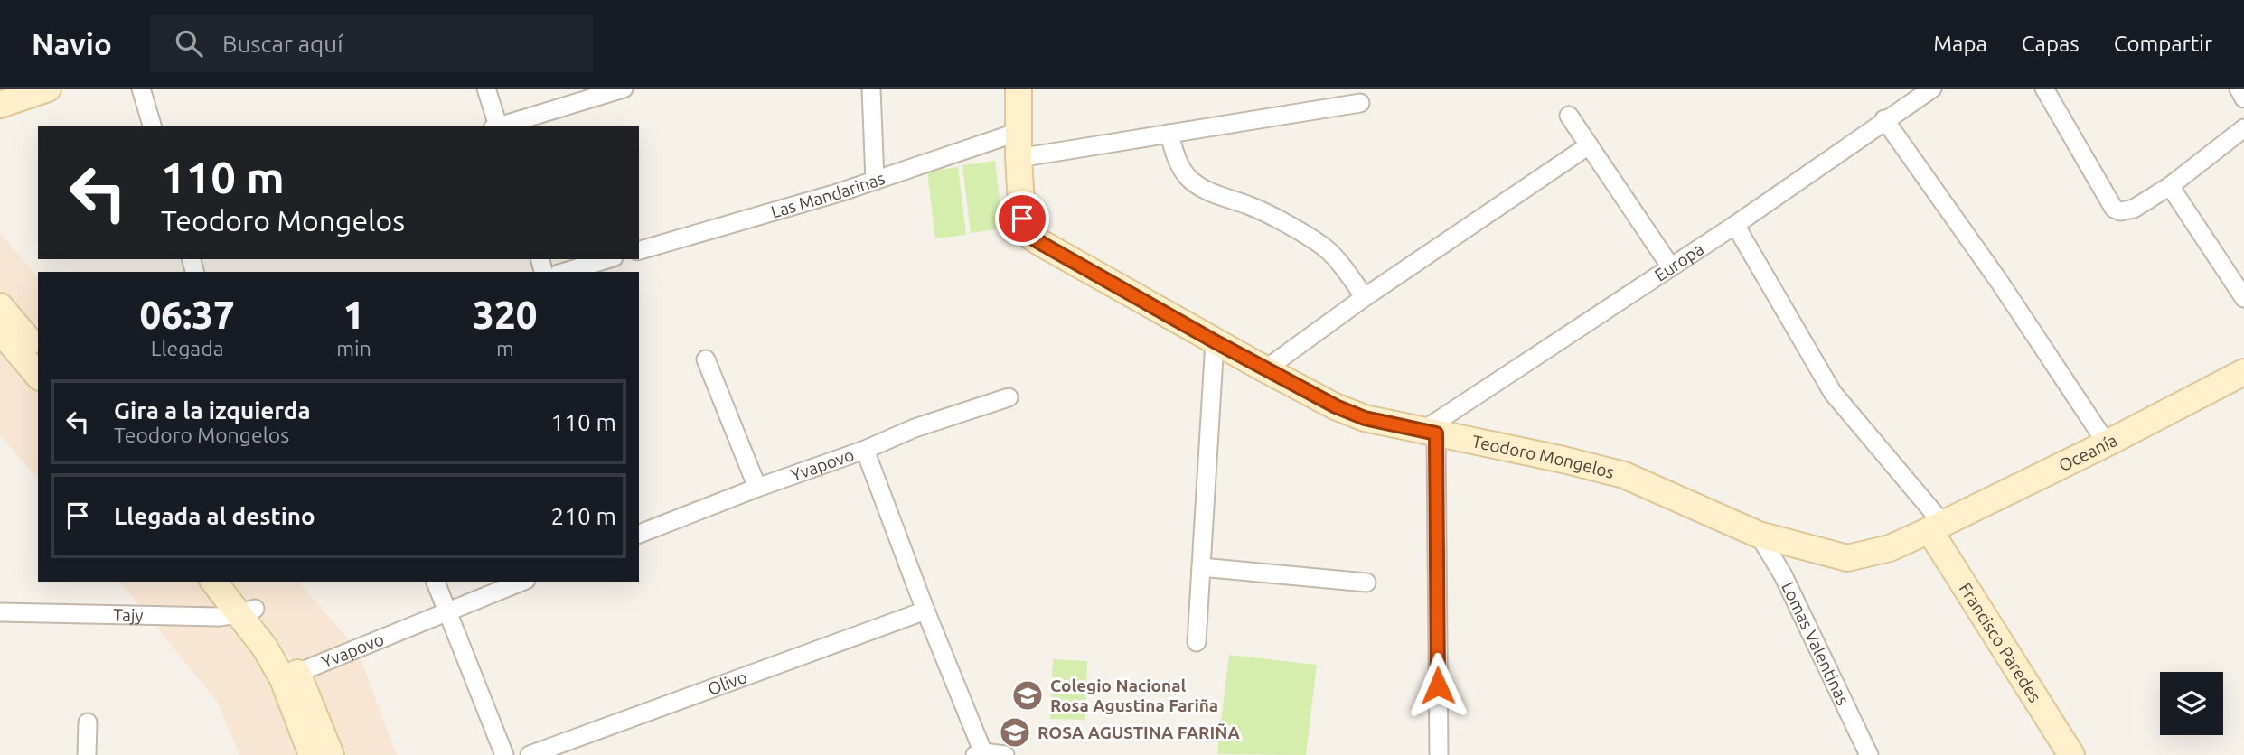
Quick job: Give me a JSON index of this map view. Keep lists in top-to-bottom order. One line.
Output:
{"streets":{"street":["Las Mandarinas","Europa","Oceanía","Teodoro Mongelos","Yvapovo","Tajy","Francisco Paredes","Lomas Valentinas","Olivo"]},"crossings":[["Las Mandarinas","Teodoro Mongelos"],["Europa","Teodoro Mongelos"],["Oceanía","Teodoro Mongelos"],["Oceanía","Francisco Paredes"],["Teodoro Mongelos","Francisco Paredes"],["Teodoro Mongelos","Lomas Valentinas"]],"places":{"school or university":["Colegio Nacional Rosa Agustina Fariña","ROSA AGUSTINA FARIÑA"]},"page":{"header":"Navio","search":"Buscar aquí","nav":["Mapa","Capas","Compartir"],"turn":["110 m","Teodoro Mongelos"],"eta":["06:37","Llegada","1","min","320","m"],"list":[{"name":"Gira a la izquierda","note":"Teodoro Mongelos","value":"110 m"},{"name":"Llegada al destino","value":"210 m"}]}}
